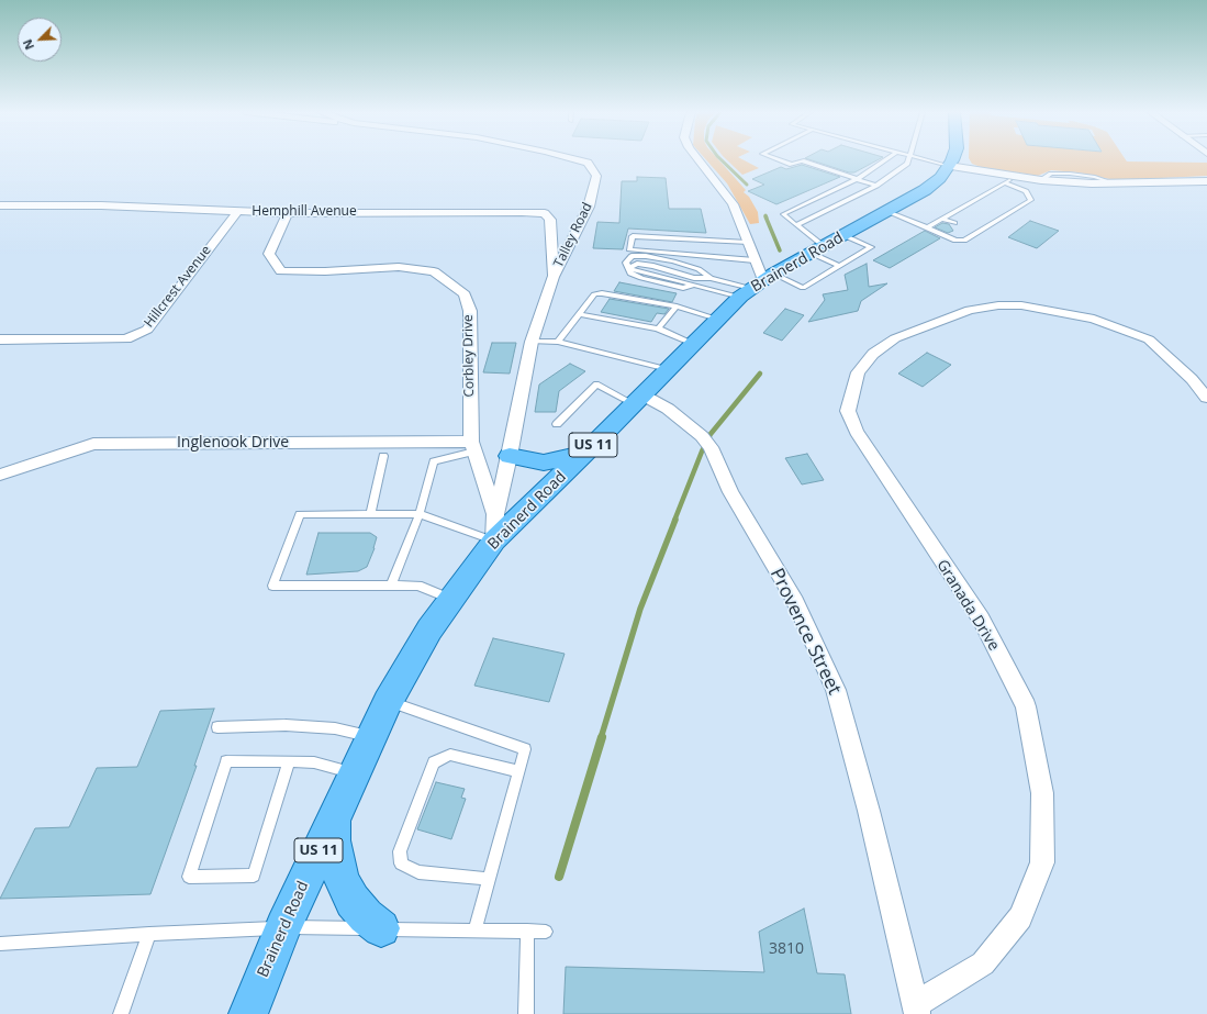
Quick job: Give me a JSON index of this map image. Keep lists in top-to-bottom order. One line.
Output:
{"streets":{"main road":["Brainerd Road","US 11"],"street":["Hemphill Avenue","Talley Road","Hillcrest Avenue","Corbley Drive","Inglenook Drive","Granada Drive","Provence Street"]},"crossings":[["Hemphill Avenue","Talley Road"],["Hemphill Avenue","Hillcrest Avenue"],["Hemphill Avenue","Corbley Drive"],["Talley Road","Brainerd Road"],["Talley Road","Corbley Drive"],["Brainerd Road","Provence Street"],["Corbley Drive","Inglenook Drive"],["Granada Drive","Provence Street"]],"house_numbers":["3810"],"north":"bottom left"}
